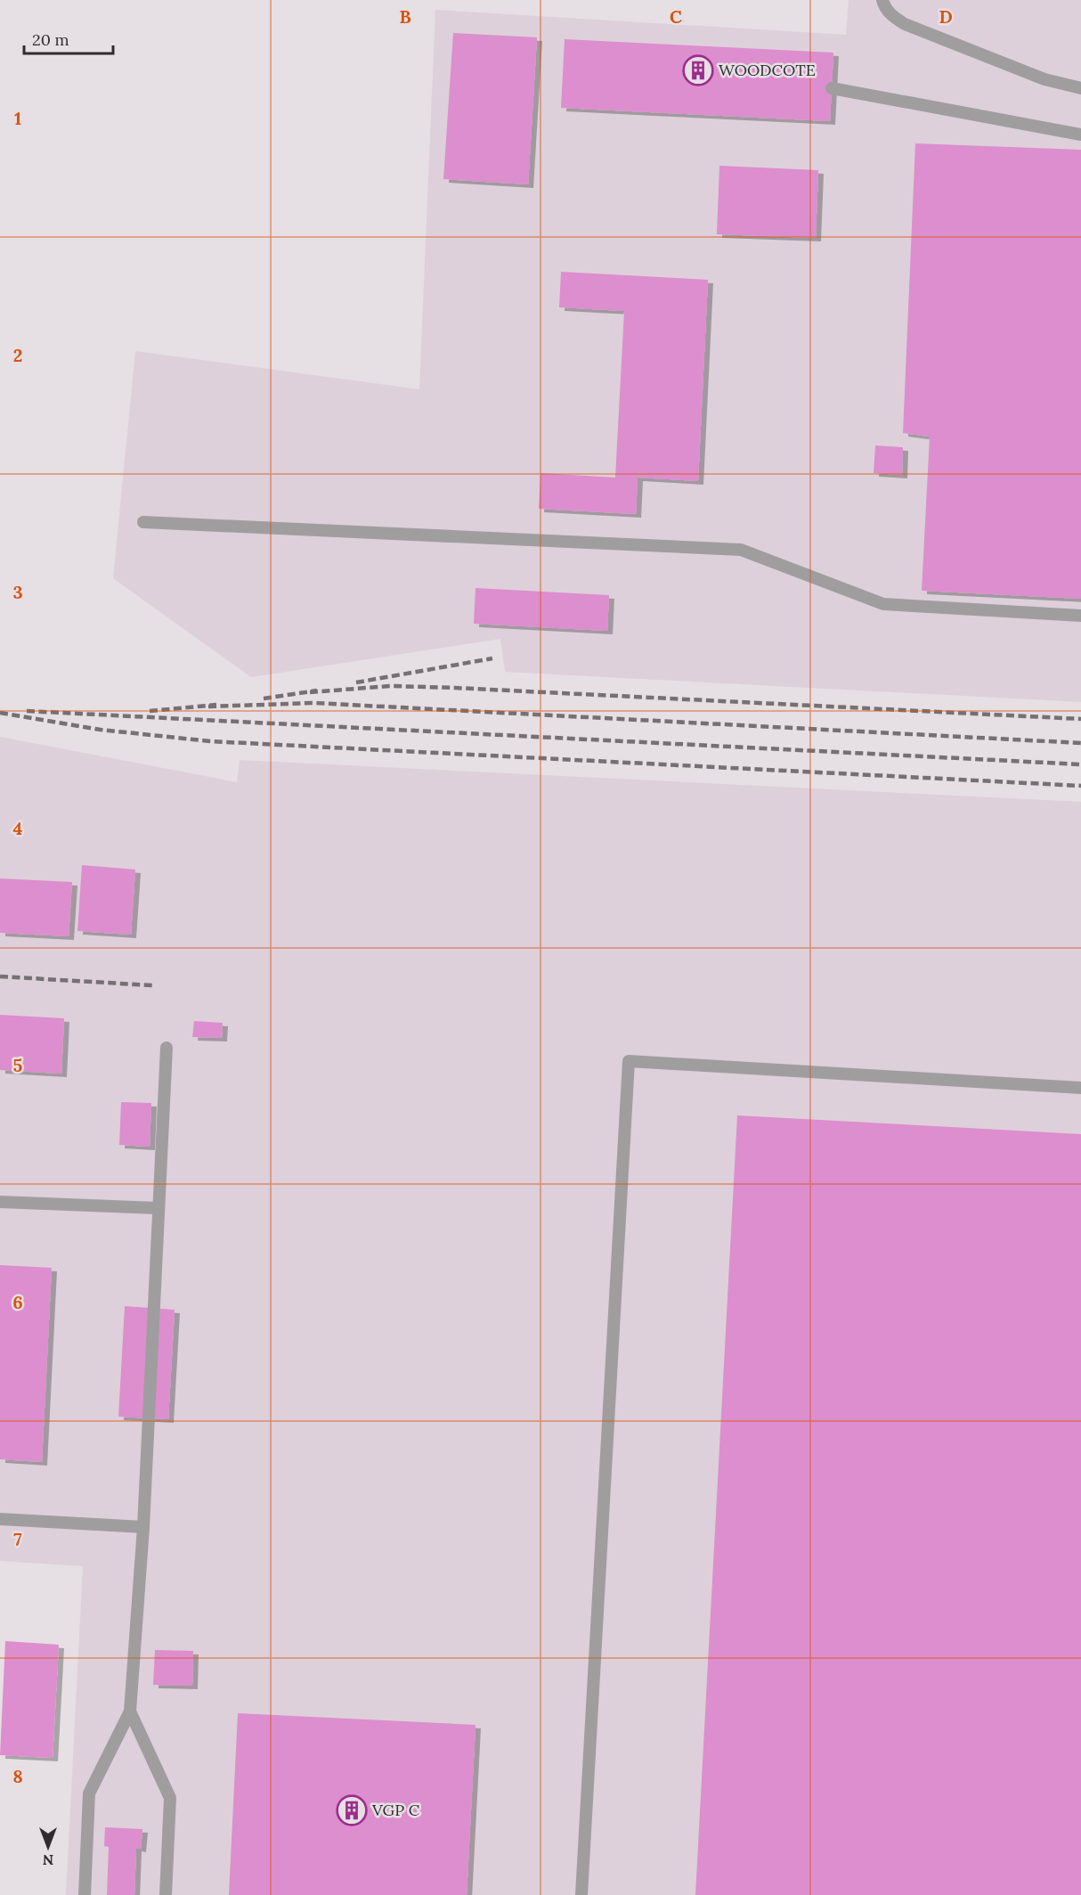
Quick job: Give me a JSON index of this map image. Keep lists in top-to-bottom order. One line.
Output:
{"places":{"building":["WOODCOTE","VGP C"]},"scale_bar":"20 m","north":"bottom","grid":{"columns":["B","C","D"],"rows":["1","2","3","4","5","6","7","8"]}}
